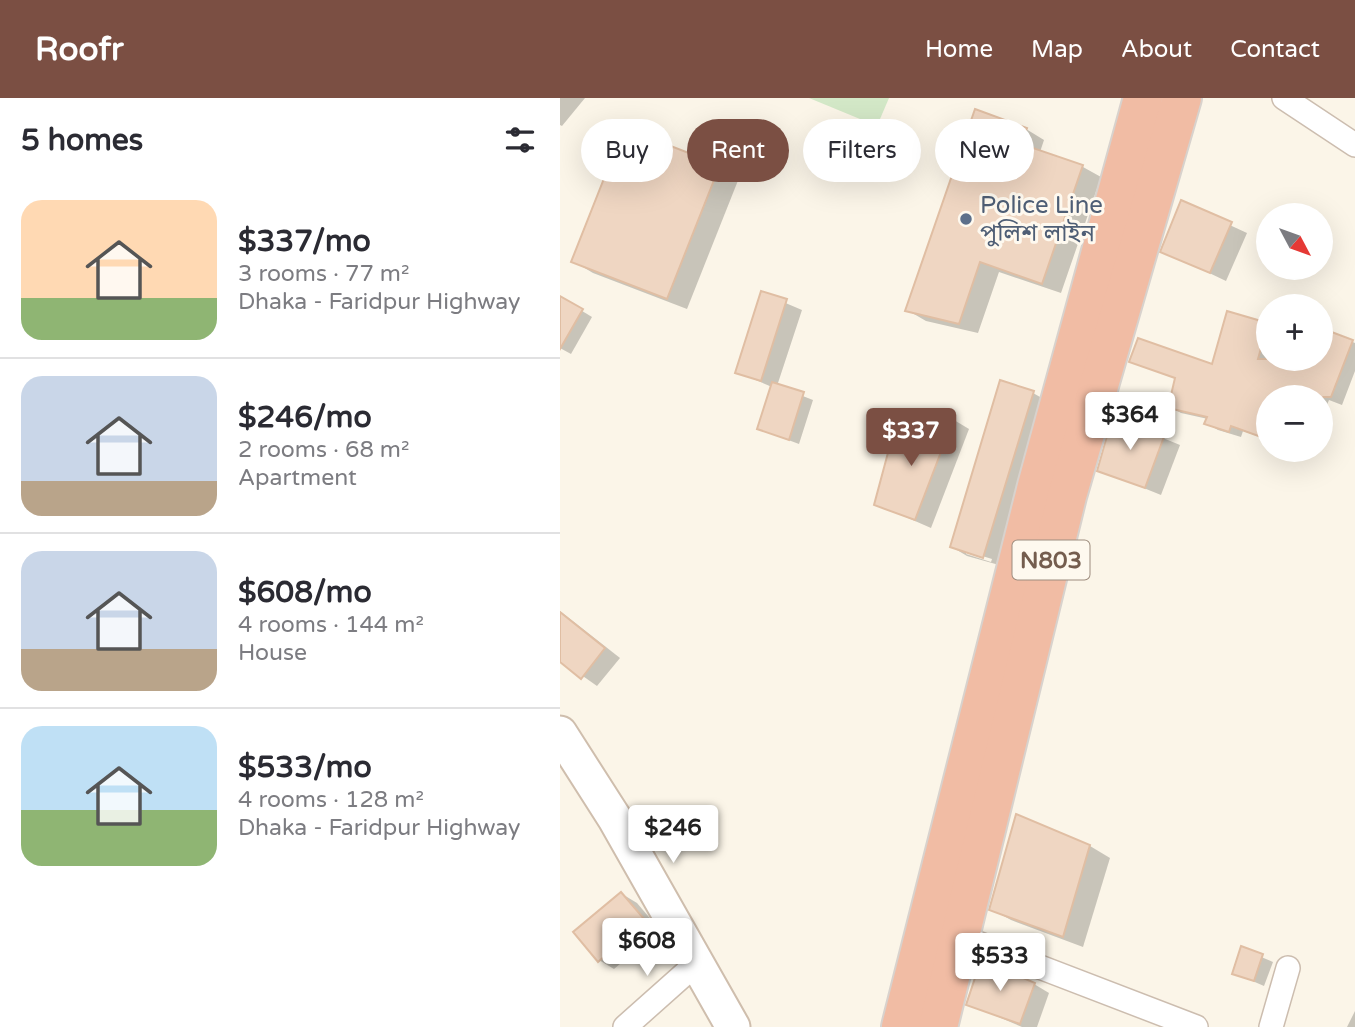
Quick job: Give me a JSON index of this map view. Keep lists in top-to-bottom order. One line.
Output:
{"streets":{"highway":["N803"]},"places":["Police Line পুলিশ লাইন"],"north":"bottom right","page":{"header":"Roofr","nav":["Home","Map","About","Contact"],"heading":"5 homes","chip":["Buy","Rent","Filters","New"],"list":[{"name":"$337/mo","note":"3 rooms · 77 m² · Dhaka - Faridpur Highway"},{"name":"$246/mo","note":"2 rooms · 68 m² · Apartment"},{"name":"$608/mo","note":"4 rooms · 144 m² · House"},{"name":"$533/mo","note":"4 rooms · 128 m² · Dhaka - Faridpur Highway"}],"map_buttons":["+","−"],"price":["$364","$337","$246","$608","$533"]}}
